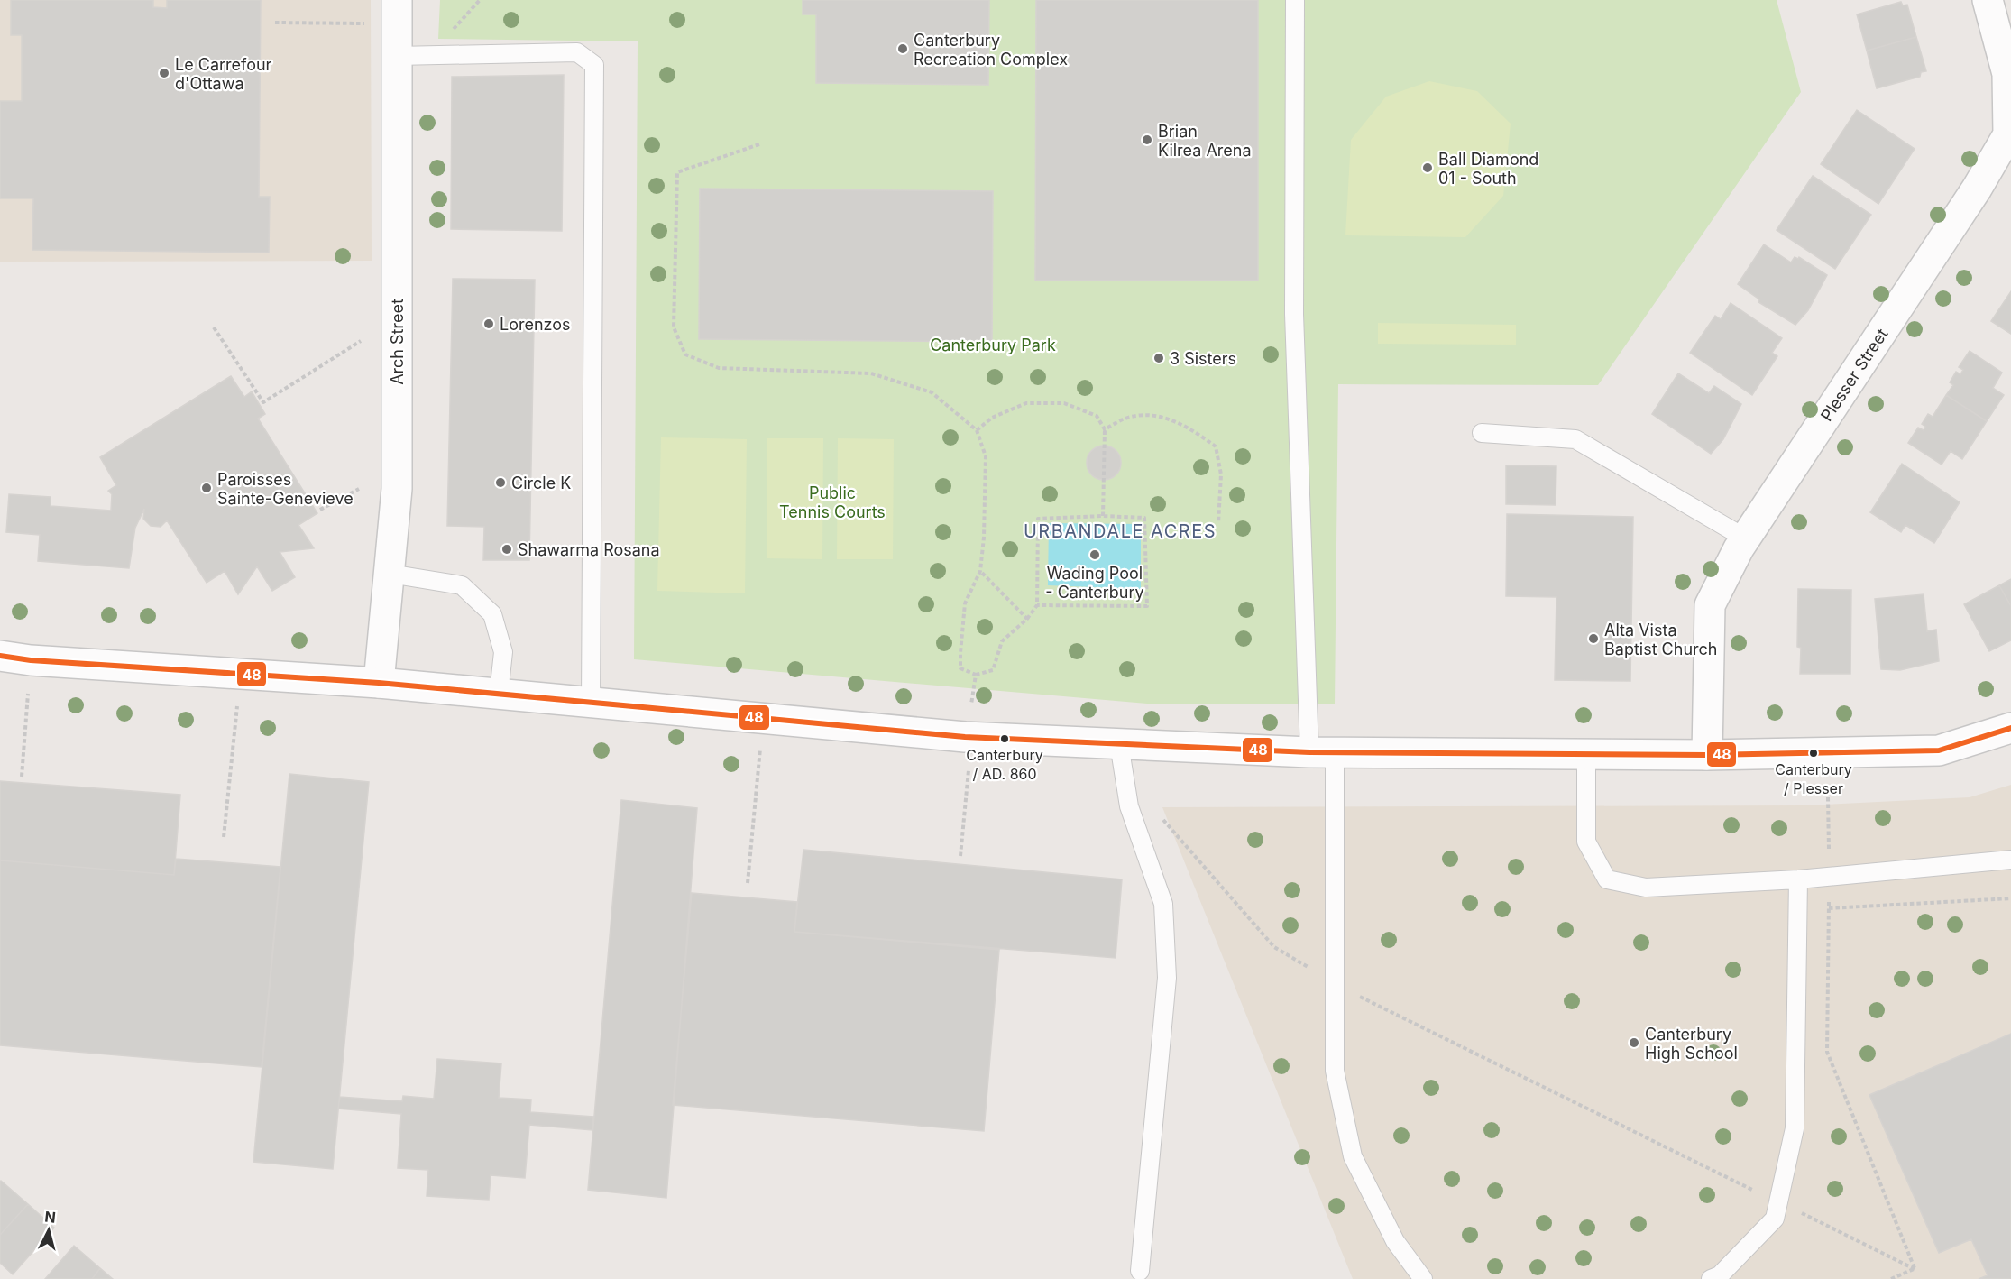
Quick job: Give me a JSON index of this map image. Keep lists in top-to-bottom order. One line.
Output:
{"streets":{"street":["Arch Street","Plesser Street"]},"districts":["URBANDALE ACRES"],"parks":["Canterbury Park","Public Tennis Courts"],"places":["Canterbury Recreation Complex","Le Carrefour d'Ottawa","Brian Kilrea Arena","Ball Diamond 01 - South","Lorenzos","3 Sisters","Circle K","Paroisses Sainte-Genevieve","Shawarma Rosana","Wading Pool - Canterbury","Alta Vista Baptist Church","Canterbury / AD. 860","Canterbury / Plesser","Canterbury High School"],"lines":["transit line 48"],"north":"top"}
